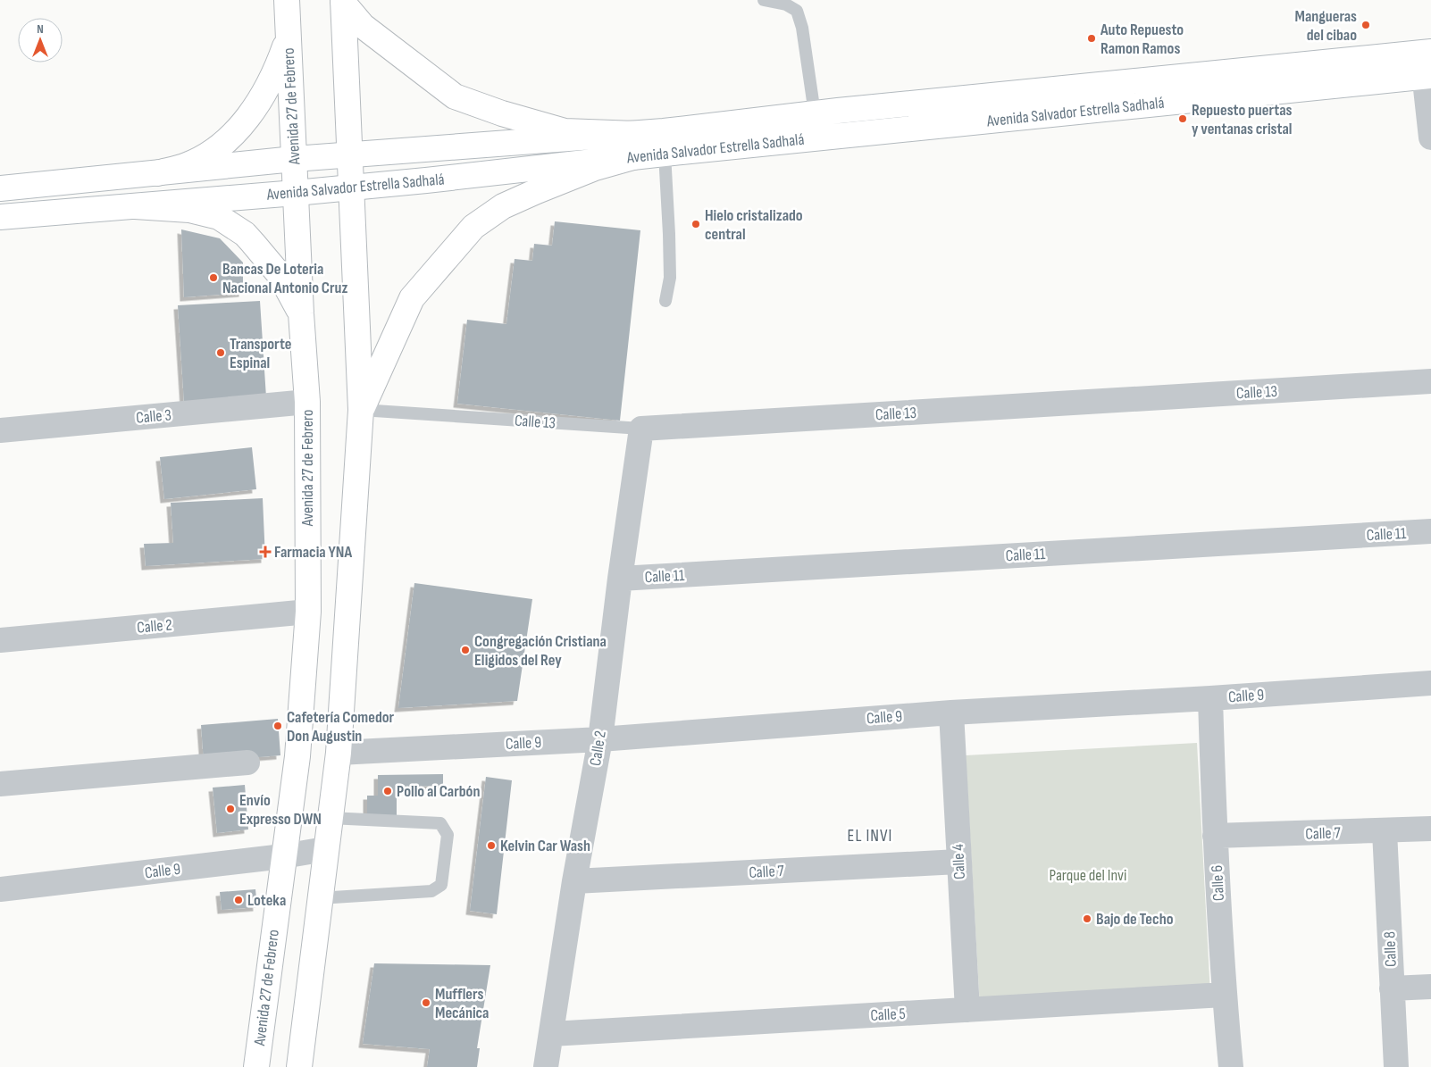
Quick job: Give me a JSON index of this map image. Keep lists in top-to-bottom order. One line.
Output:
{"streets":{"main road":["Avenida 27 de Febrero","Avenida Salvador Estrella Sadhalá"],"street":["Calle 13","Calle 3","Calle 11","Calle 2","Calle 9","Calle 7","Calle 4","Calle 6","Calle 8","Calle 5"]},"crossings":[["Avenida 27 de Febrero","Avenida Salvador Estrella Sadhalá"],["Avenida 27 de Febrero","Calle 3"],["Avenida 27 de Febrero","Calle 2"],["Avenida 27 de Febrero","Calle 9"],["Calle 13","Calle 2"],["Calle 11","Calle 2"],["Calle 2","Calle 9"],["Calle 2","Calle 7"],["Calle 2","Calle 5"],["Calle 9","Calle 4"],["Calle 9","Calle 6"],["Calle 7","Calle 4"],["Calle 7","Calle 6"],["Calle 7","Calle 8"],["Calle 4","Calle 5"],["Calle 6","Calle 5"]],"districts":["EL INVI"],"parks":["Parque del Invi"],"places":{"other":["Mangueras del cibao","Auto Repuesto Ramon Ramos","Repuesto puertas y ventanas cristal","Hielo cristalizado central","Bancas De Loteria Nacional Antonio Cruz","Transporte Espinal","Congregación Cristiana Eligidos del Rey","Cafetería Comedor Don Augustin","Pollo al Carbón","Envío Expresso DWN","Kelvin Car Wash","Loteka","Bajo de Techo","Mufflers Mecánica"],"health":["Farmacia YNA"]},"north":"top"}
